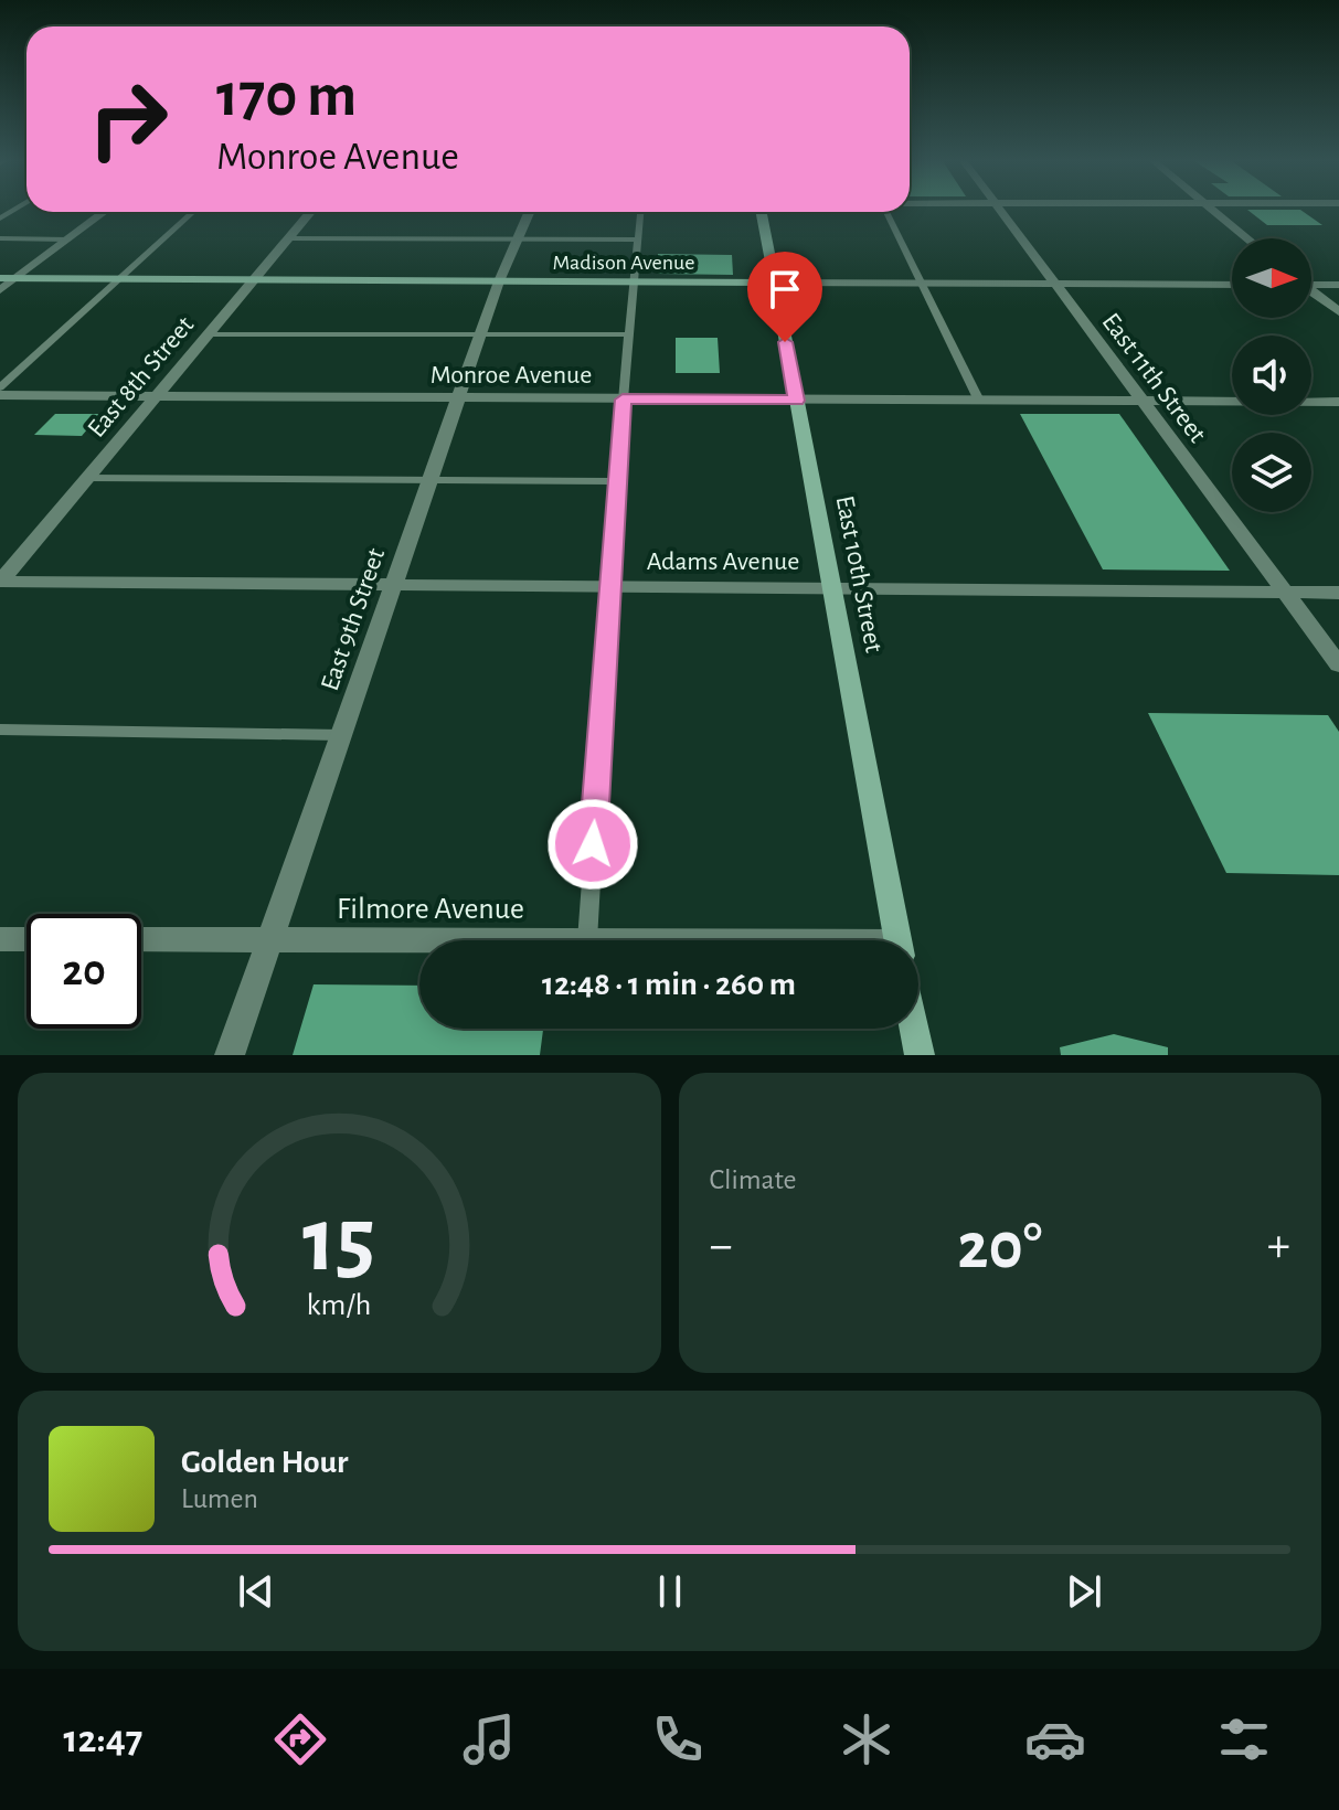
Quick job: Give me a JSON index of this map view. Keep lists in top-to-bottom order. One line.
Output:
{"streets":{"main road":["Madison Avenue","East 10th Street"],"street":["Monroe Avenue","East 8th Street","East 11th Street","Adams Avenue","East 9th Street","Filmore Avenue"]},"crossings":[["Madison Avenue","East 8th Street"],["Madison Avenue","East 11th Street"],["Madison Avenue","East 10th Street"],["Madison Avenue","East 9th Street"],["Monroe Avenue","East 8th Street"],["Monroe Avenue","East 11th Street"],["Monroe Avenue","East 10th Street"],["Monroe Avenue","East 9th Street"],["East 8th Street","Adams Avenue"],["East 11th Street","Adams Avenue"],["Adams Avenue","East 10th Street"],["Adams Avenue","East 9th Street"],["East 9th Street","Filmore Avenue"]],"north":"right","page":{"turn":["170 m","Monroe Avenue"],"limit":"20","trip":"12:48 · 1 min · 260 m","tile":"Climate","heat":["−","20°","+"],"song":["Golden Hour","Lumen"],"tabs":"12:47","gauge":["15","km/h"]}}
